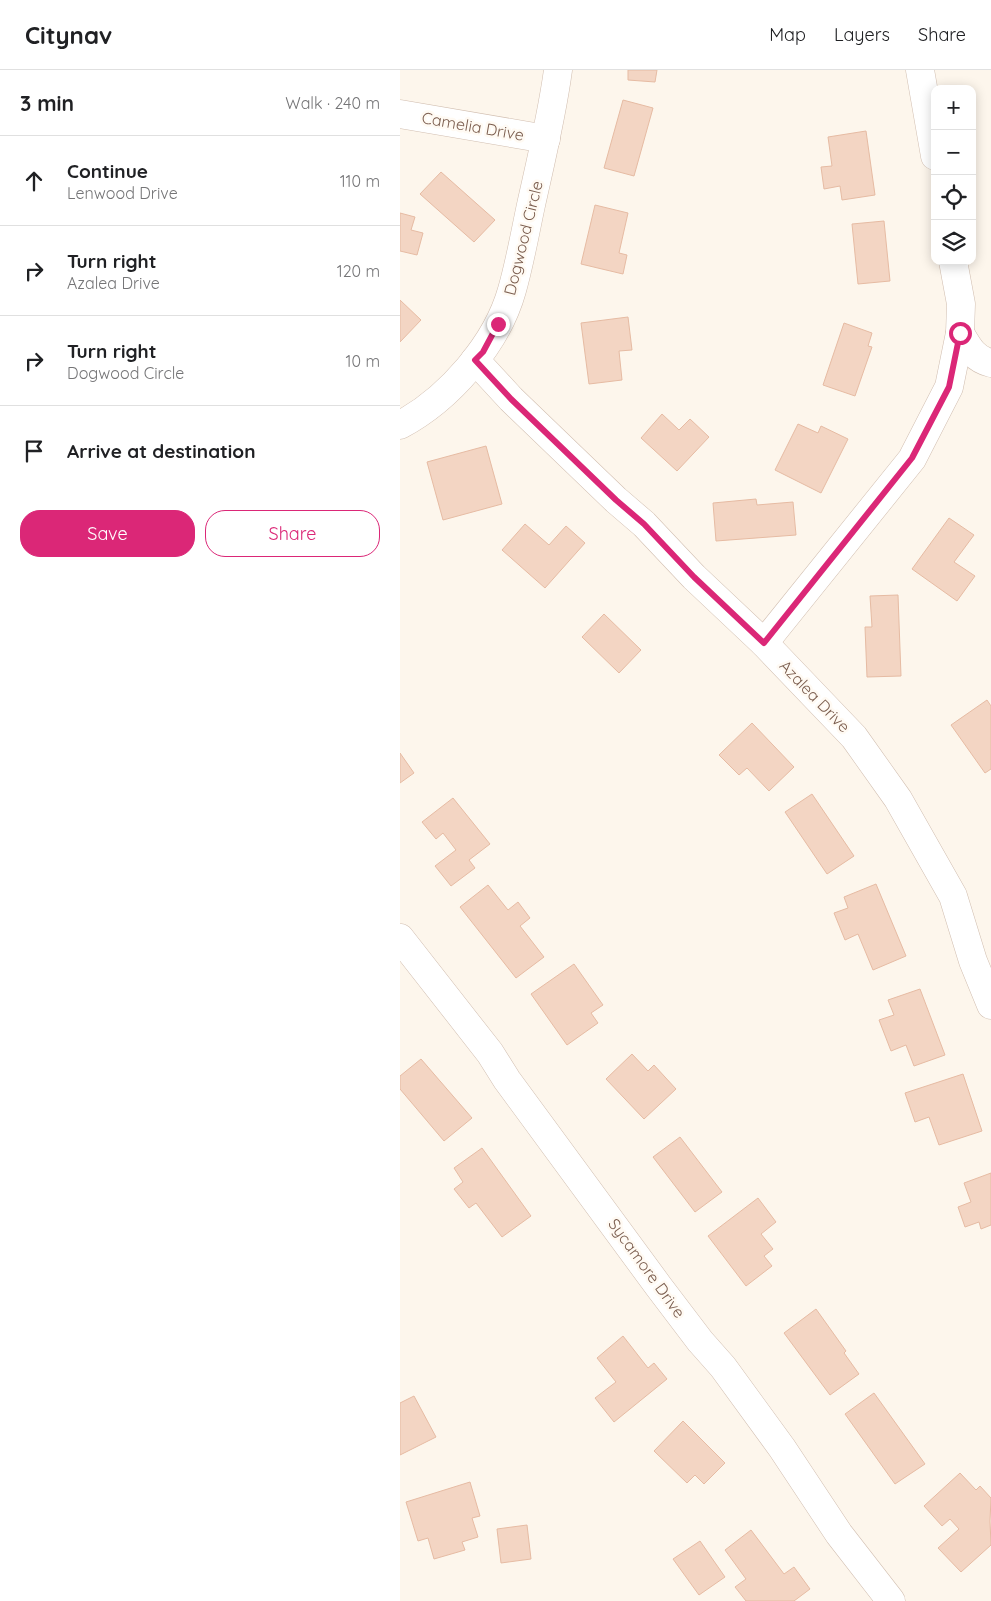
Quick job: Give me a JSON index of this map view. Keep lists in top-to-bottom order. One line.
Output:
{"streets":{"street":["Camelia Drive","Dogwood Circle","Azalea Drive","Sycamore Drive"]},"crossings":[["Camelia Drive","Dogwood Circle"],["Dogwood Circle","Azalea Drive"]],"page":{"header":"Citynav","nav":["Map","Layers","Share"],"heading":["3 min","Walk · 240 m"],"map_buttons":["+","−"],"list":[["Continue","Lenwood Drive","110 m"],["Turn right","Azalea Drive","120 m"],["Turn right","Dogwood Circle","10 m"],"Arrive at destination"],"buttons":["Save","Share"]}}
